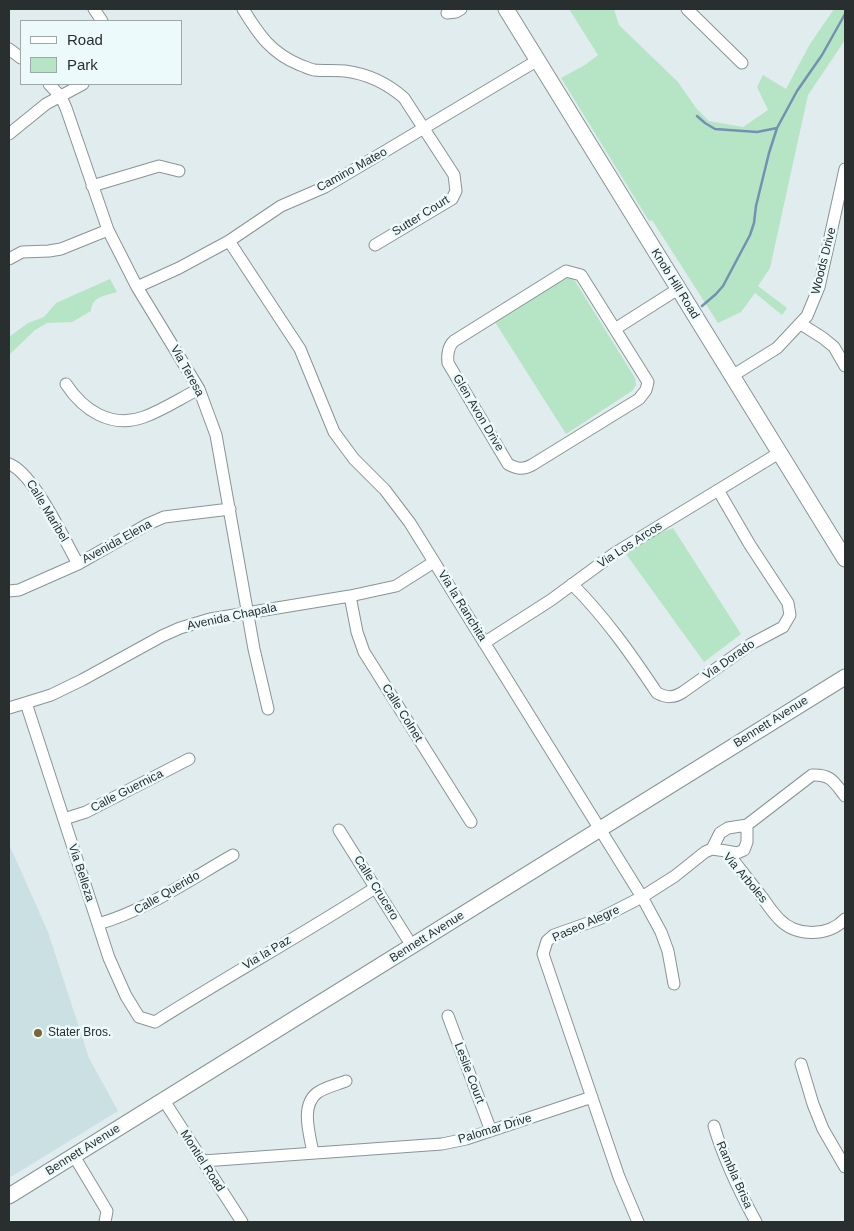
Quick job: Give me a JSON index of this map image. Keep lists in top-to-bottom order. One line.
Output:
{"streets":{"street":["Camino Mateo","Sutter Court","Woods Drive","Knob Hill Road","Via Teresa","Glen Avon Drive","Calle Maribel","Avenida Elena","Via Los Arcos","Via la Ranchita","Avenida Chapala","Via Dorado","Calle Colnet","Bennett Avenue","Calle Guernica","Via Belleza","Via Arboles","Calle Crucero","Calle Querido","Paseo Alegre","Via la Paz","Leslie Court","Palomar Drive","Montiel Road","Rambla Brisa"]},"crossings":[["Camino Mateo","Sutter Court"],["Camino Mateo","Knob Hill Road"],["Camino Mateo","Via Teresa"],["Camino Mateo","Via la Ranchita"],["Woods Drive","Knob Hill Road"],["Knob Hill Road","Via Los Arcos"],["Via Teresa","Avenida Elena"],["Via Teresa","Avenida Chapala"],["Calle Maribel","Avenida Elena"],["Via Los Arcos","Via la Ranchita"],["Via Los Arcos","Via Dorado"],["Via la Ranchita","Avenida Chapala"],["Via la Ranchita","Bennett Avenue"],["Via la Ranchita","Paseo Alegre"],["Avenida Chapala","Calle Colnet"],["Avenida Chapala","Via Belleza"],["Bennett Avenue","Calle Crucero"],["Bennett Avenue","Montiel Road"],["Calle Guernica","Via Belleza"],["Via Belleza","Calle Querido"],["Via Belleza","Via la Paz"],["Via Arboles","Paseo Alegre"],["Calle Crucero","Via la Paz"],["Paseo Alegre","Palomar Drive"],["Leslie Court","Palomar Drive"],["Palomar Drive","Montiel Road"]],"places":["Stater Bros."],"legend":["Road","Park"]}
